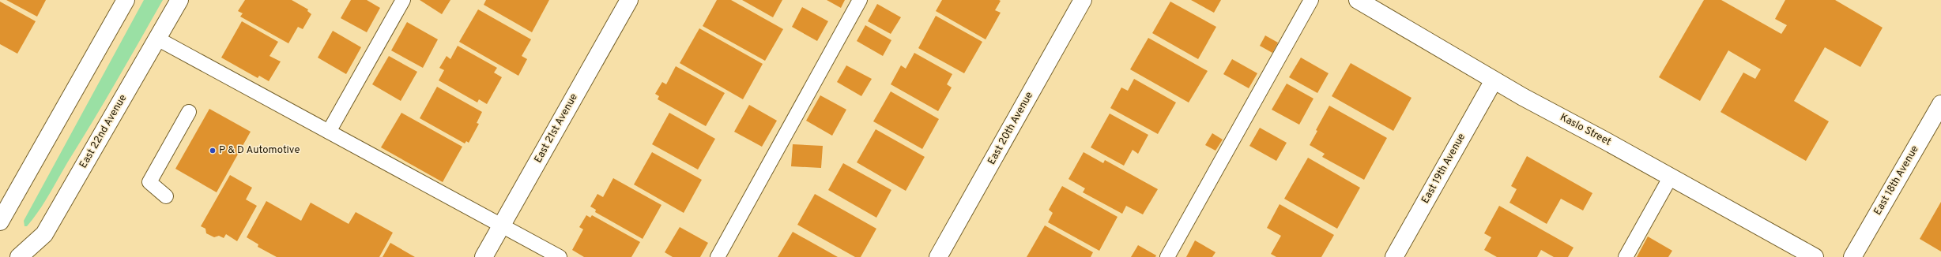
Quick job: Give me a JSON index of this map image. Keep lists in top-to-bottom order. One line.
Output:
{"streets":{"street":["East 21st Avenue","East 20th Avenue","Kaslo Street","East 22nd Avenue","East 19th Avenue","East 18th Avenue"]},"crossings":[["Kaslo Street","East 19th Avenue"]],"places":["P & D Automotive"]}
